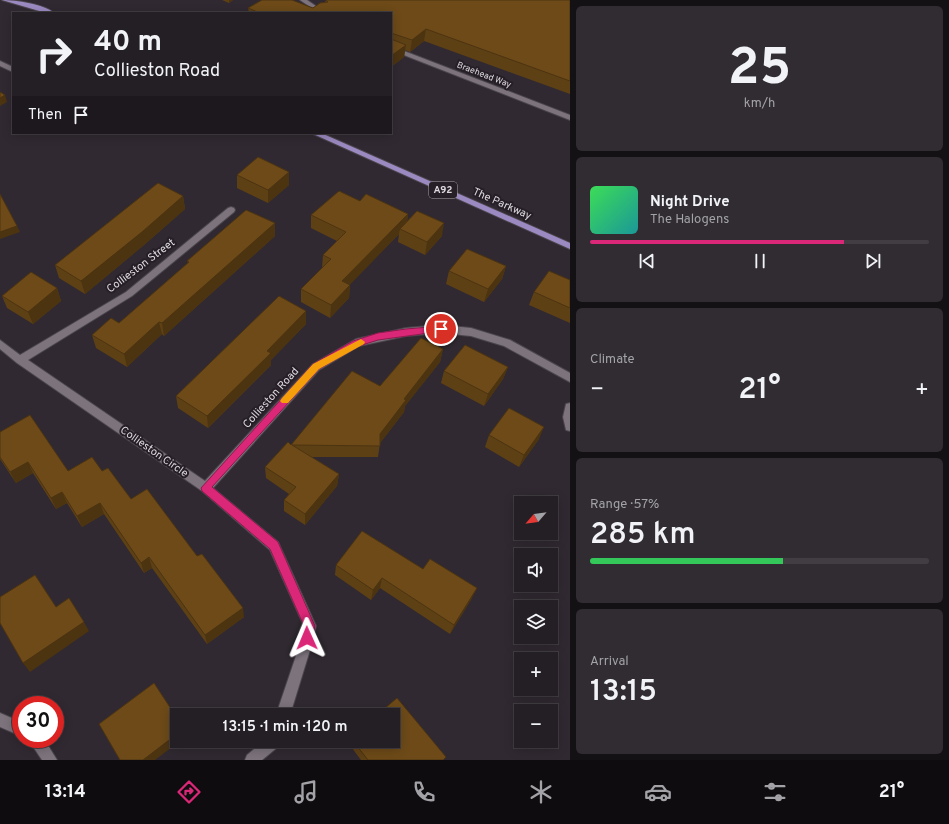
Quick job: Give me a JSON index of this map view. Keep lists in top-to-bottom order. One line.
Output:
{"streets":{"main road":["A92","The Parkway"],"street":["Braehead Way","Collieston Street","Collieston Road","Collieston Circle"]},"crossings":[["Collieston Street","Collieston Circle"],["Collieston Road","Collieston Circle"]],"north":"bottom left","page":{"tile":[["25","km/h"],"Climate",["Range · 57%","285 km"],["Arrival","13:15"]],"turn":["40 m","Collieston Road"],"then":"Then","song":["Night Drive","The Halogens"],"heat":["−","21°","+"],"map_buttons":["+","−"],"limit":"30","trip":"13:15 · 1 min · 120 m","tabs":["13:14","21°"]}}
